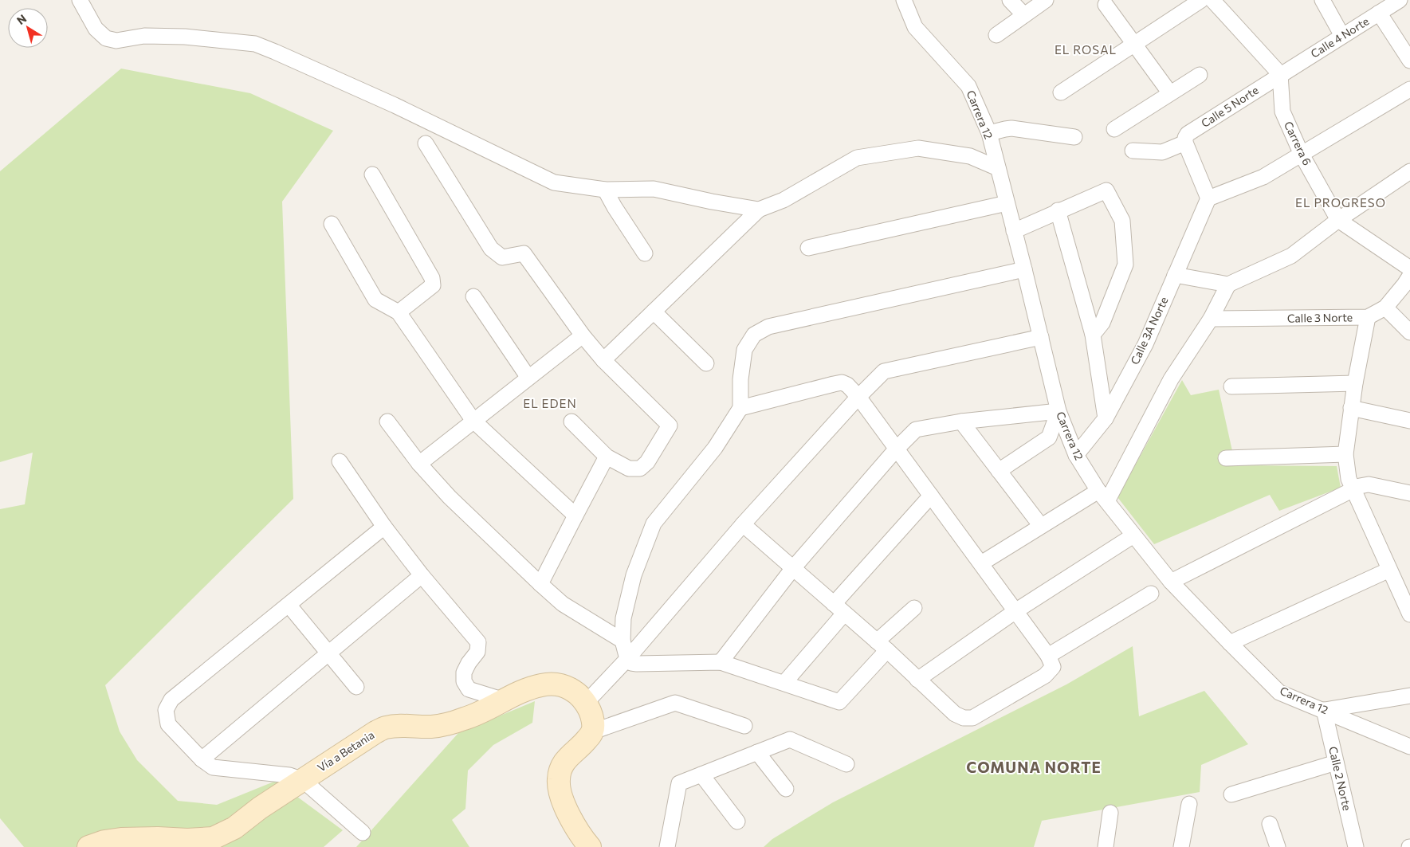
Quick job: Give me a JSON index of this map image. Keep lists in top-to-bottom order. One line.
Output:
{"streets":{"street":["Calle 4 Norte","Calle 5 Norte","Carrera 12","Carrera 6","Calle 3 Norte","Calle 3A Norte","Vía a Betania","Calle 2 Norte"]},"crossings":[["Calle 4 Norte","Calle 5 Norte"],["Calle 4 Norte","Carrera 6"],["Calle 5 Norte","Carrera 6"],["Carrera 12","Calle 3A Norte"],["Carrera 12","Calle 2 Norte"]],"districts":["EL ROSAL","EL PROGRESO","EL EDEN","COMUNA NORTE"],"north":"top left"}
